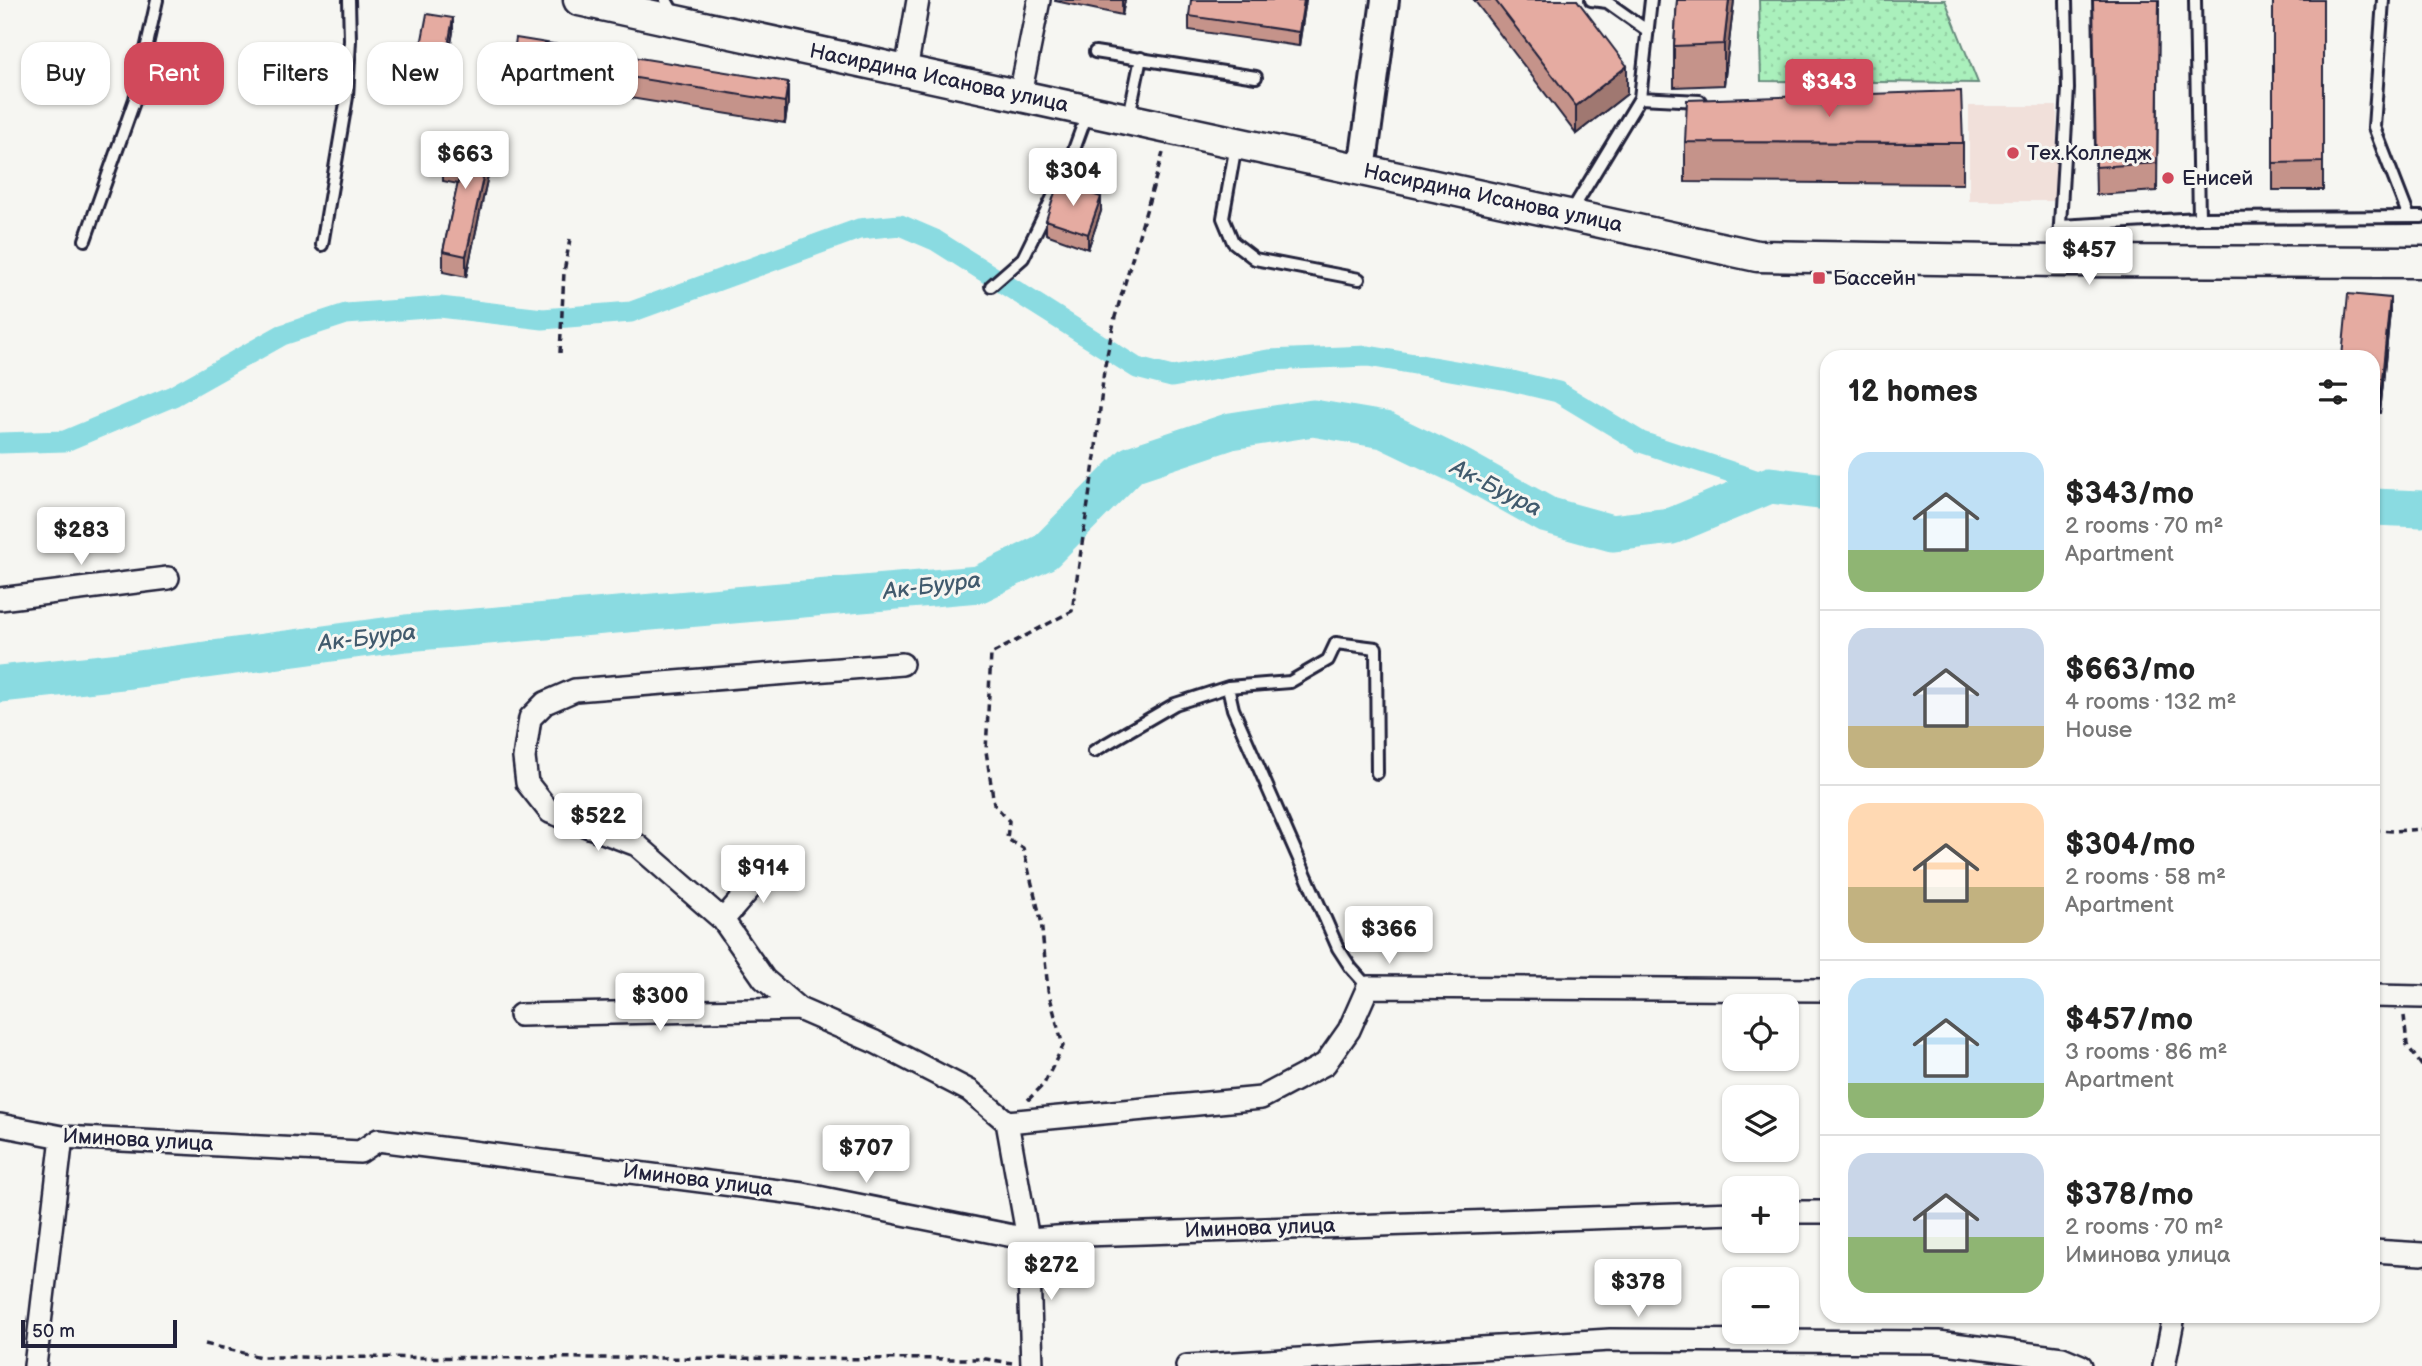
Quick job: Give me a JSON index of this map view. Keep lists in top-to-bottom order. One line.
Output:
{"streets":{"main road":["Насирдина Исанова улица"],"street":["Иминова улица"]},"water":["Ак-Буура"],"places":{"other":["Тех.Колледж","Енисей"],"transit":["Бассейн"]},"scale_bar":"50 m","page":{"chip":["Buy","Rent","Filters","New","Apartment"],"price":["$343","$663","$304","$457","$283","$522","$914","$366","$300","$707","$272","$378"],"heading":"12 homes","list":[{"name":"$343/mo","note":"2 rooms · 70 m² · Apartment"},{"name":"$663/mo","note":"4 rooms · 132 m² · House"},{"name":"$304/mo","note":"2 rooms · 58 m² · Apartment"},{"name":"$457/mo","note":"3 rooms · 86 m² · Apartment"},{"name":"$378/mo","note":"2 rooms · 70 m² · Иминова улица"}],"map_buttons":["+","−"],"scale":"50 m"}}
